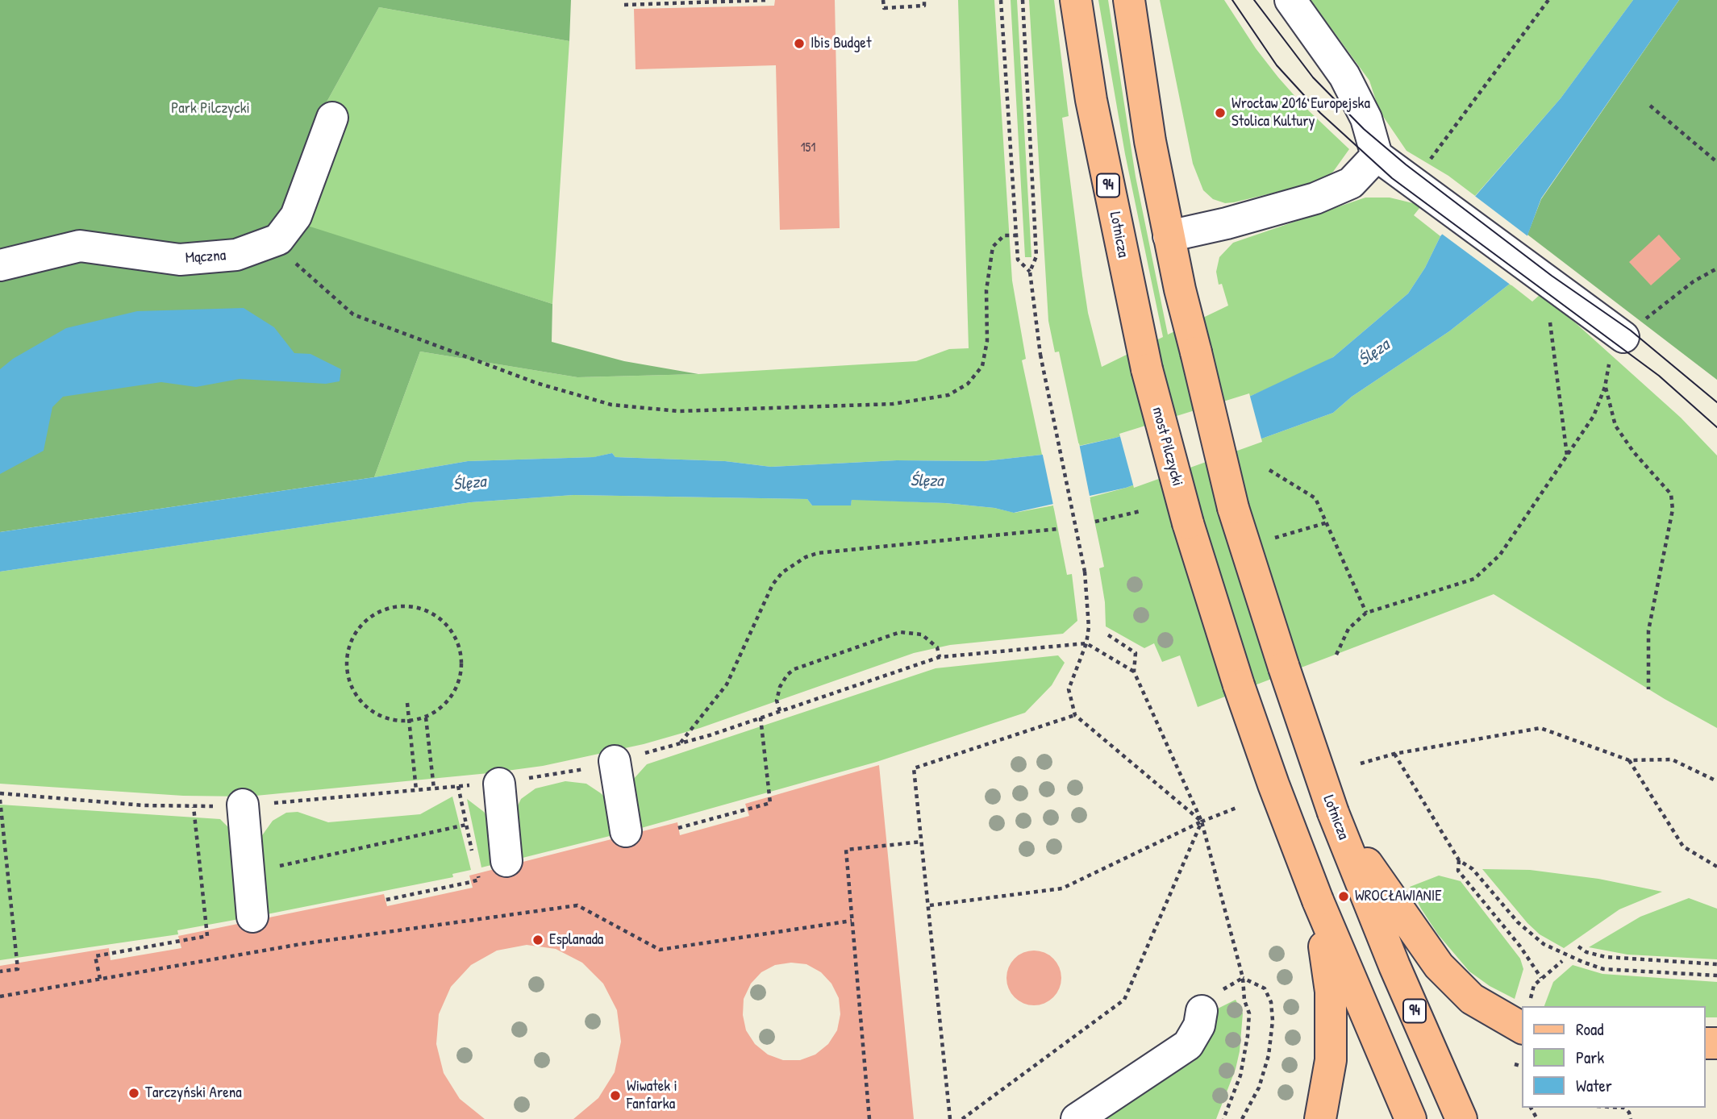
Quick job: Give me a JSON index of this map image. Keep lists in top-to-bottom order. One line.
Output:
{"streets":{"main road":["94","Lotnicza","most Pilczycki"],"lane":["Mączna"]},"crossings":[["94","Lotnicza"],["94","most Pilczycki"],["Lotnicza","most Pilczycki"]],"water":["Ślęza"],"parks":["Park Pilczycki"],"places":["Ibis Budget","Wrocław 2016 Europejska Stolica Kultury","WROCŁAWIANIE","Esplanada","Tarczyński Arena","Wiwatek i Fanfarka"],"house_numbers":["151"],"legend":["Road","Park","Water"]}
